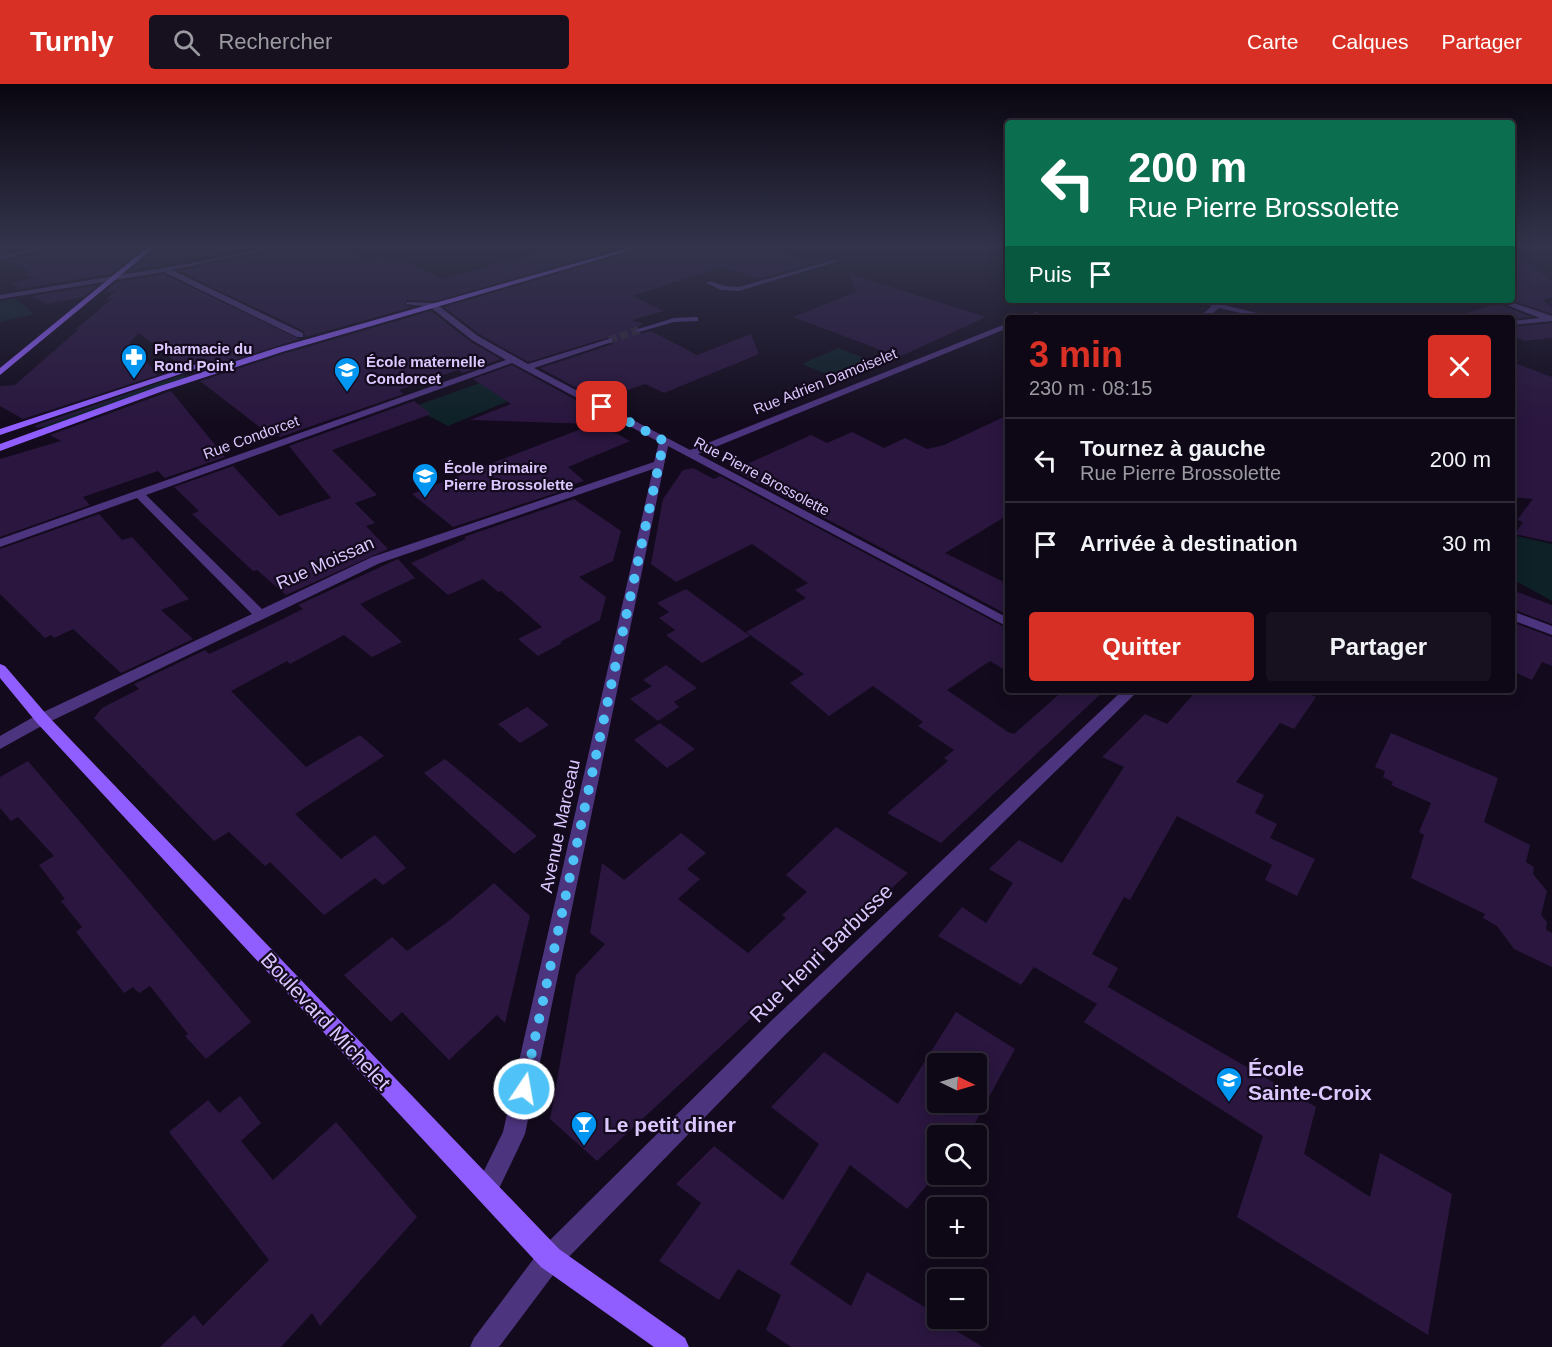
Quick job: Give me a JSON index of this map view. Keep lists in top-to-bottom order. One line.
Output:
{"streets":{"main road":["Boulevard Michelet"],"street":["Rue Adrien Damoiselet","Rue Condorcet","Rue Pierre Brossolette","Rue Moissan","Avenue Marceau","Rue Henri Barbusse"]},"crossings":[["Rue Adrien Damoiselet","Rue Pierre Brossolette"],["Rue Condorcet","Rue Pierre Brossolette"],["Rue Moissan","Avenue Marceau"],["Rue Moissan","Boulevard Michelet"],["Avenue Marceau","Boulevard Michelet"],["Rue Henri Barbusse","Boulevard Michelet"]],"places":{"pharmacy":["Pharmacie du Rond Point"],"school or university":["École maternelle Condorcet","École primaire Pierre Brossolette","École Sainte-Croix"],"bar":["Le petit diner"]},"north":"right","page":{"header":"Turnly","search":"Rechercher","nav":["Carte","Calques","Partager"],"turn":["200 m","Rue Pierre Brossolette"],"then":"Puis","heading":["3 min","230 m · 08:15"],"list":[{"name":"Tournez à gauche","note":"Rue Pierre Brossolette","value":"200 m"},{"name":"Arrivée à destination","value":"30 m"}],"buttons":["Quitter","Partager"],"map_buttons":["+","−"]}}
